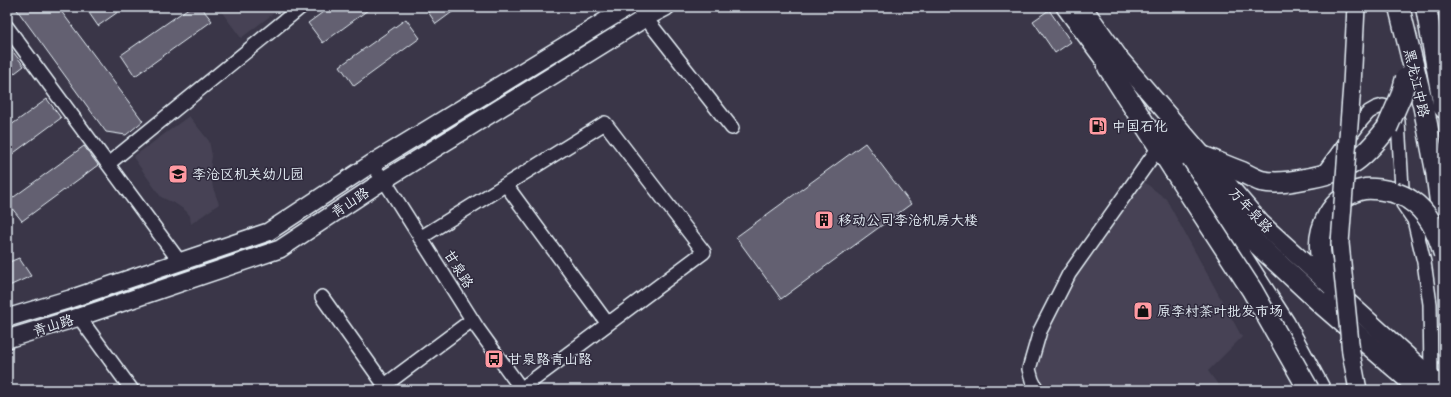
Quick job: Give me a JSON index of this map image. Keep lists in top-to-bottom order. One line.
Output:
{"streets":{"highway":["黑龙江中路"],"main road":["青山路","万年泉路"],"street":["甘泉路"]},"crossings":[["青山路","甘泉路"]],"places":{"fuel station":["中国石化"],"school or university":["李沧区机关幼儿园"],"building":["移动公司李沧机房大楼"],"shop":["原李村茶叶批发市场"],"bus stop":["甘泉路青山路"]}}
